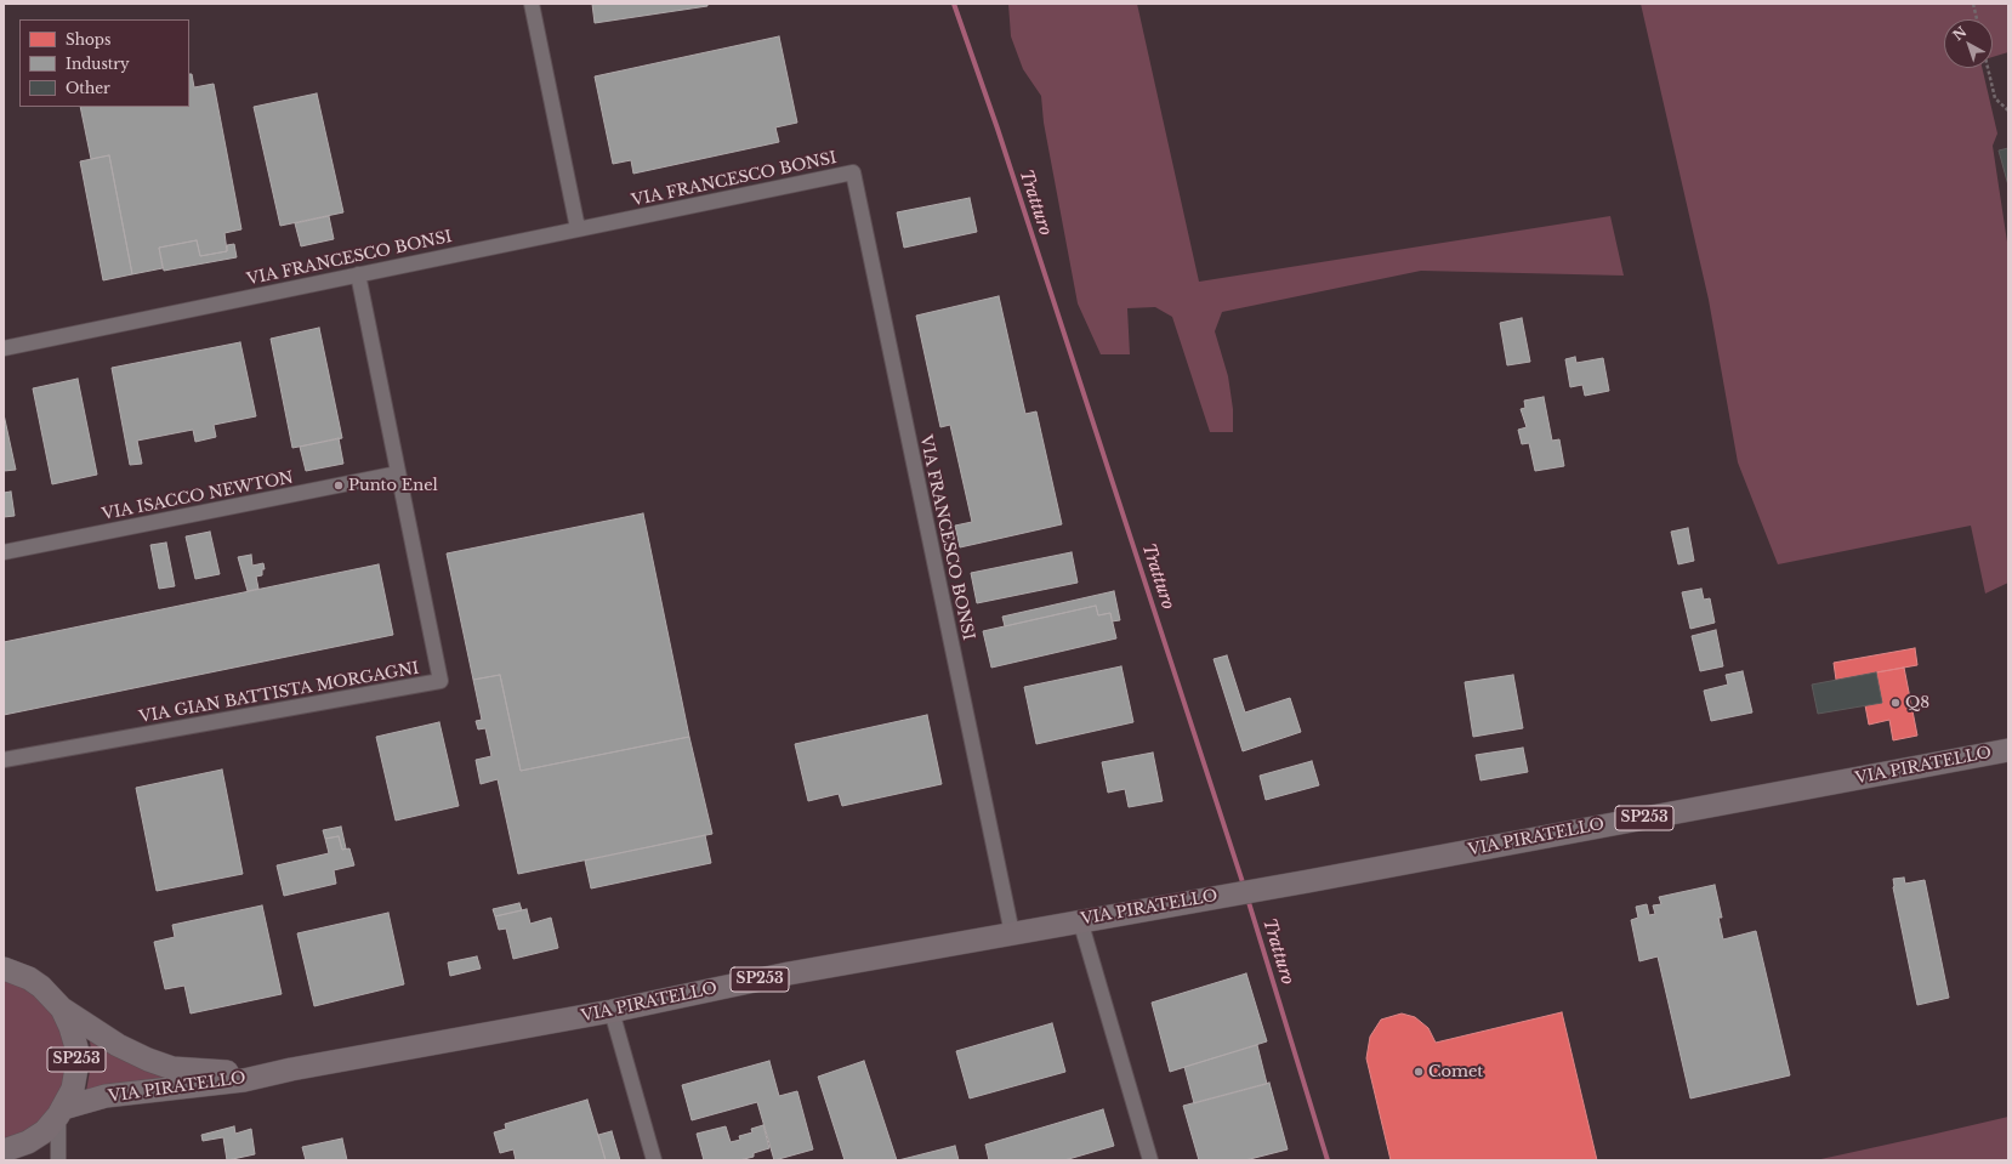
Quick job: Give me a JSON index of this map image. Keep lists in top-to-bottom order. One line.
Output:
{"streets":{"main road":["VIA PIRATELLO","SP253"],"street":["VIA FRANCESCO BONSI","VIA ISACCO NEWTON","VIA GIAN BATTISTA MORGAGNI"]},"crossings":[["VIA FRANCESCO BONSI","VIA GIAN BATTISTA MORGAGNI"],["VIA FRANCESCO BONSI","VIA PIRATELLO"],["VIA ISACCO NEWTON","VIA GIAN BATTISTA MORGAGNI"],["VIA PIRATELLO","SP253"]],"water":["Tratturo"],"places":["Punto Enel","Q8","Comet"],"legend":["Shops","Industry","Other"],"north":"top left"}
